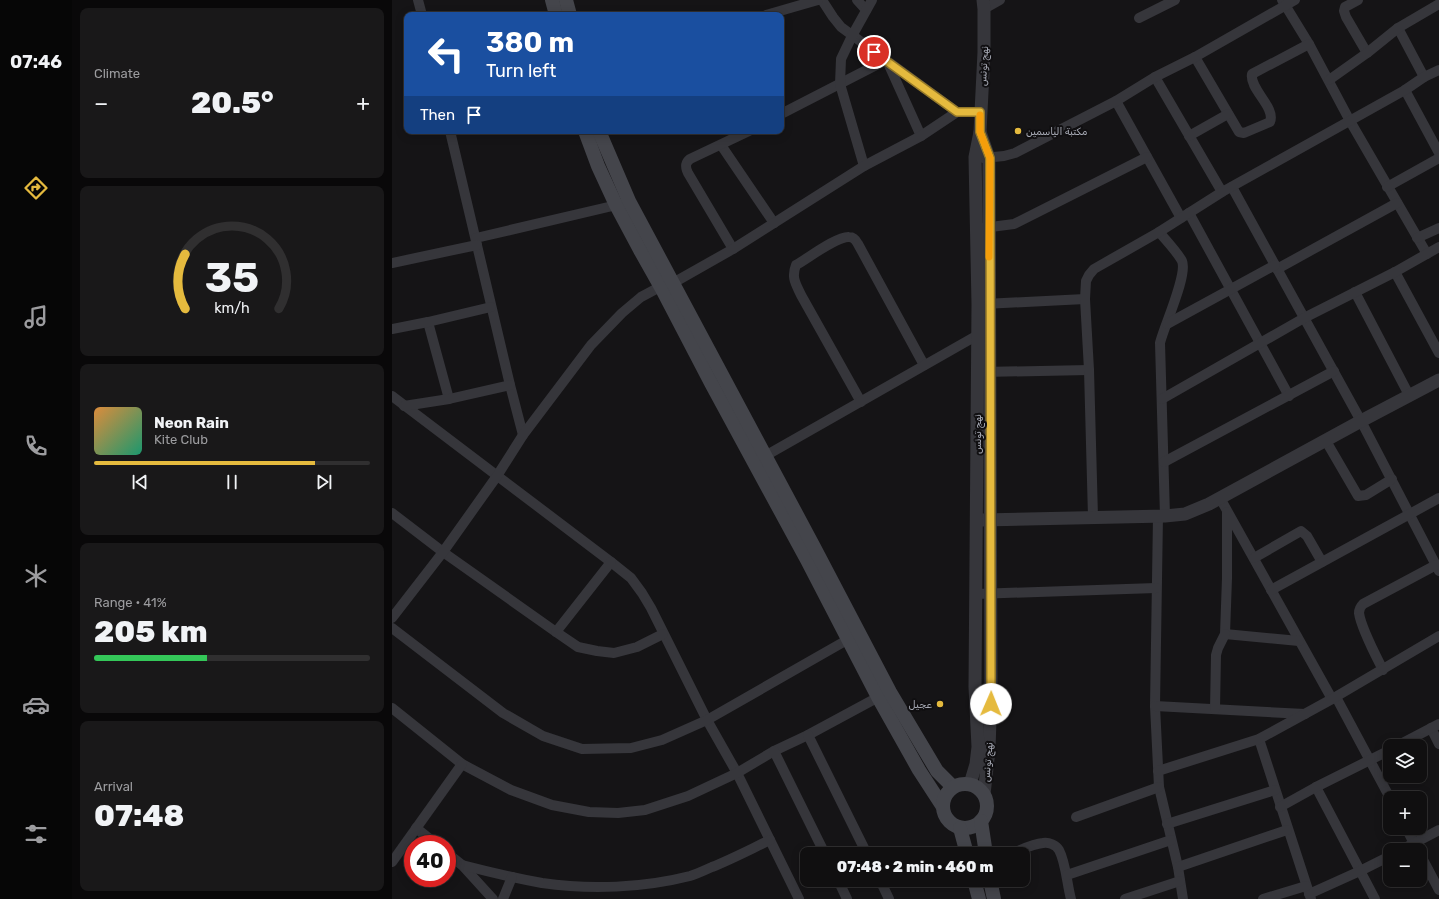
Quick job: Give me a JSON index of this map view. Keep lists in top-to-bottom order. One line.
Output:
{"streets":{"street":["نهج تونس"]},"places":["مكتبة الياسمين","عجيل"],"page":{"tabs":"07:46","tile":["Climate",["Range · 41%","205 km"],["Arrival","07:48"]],"turn":["380 m","Turn left"],"heat":["−","20.5°","+"],"then":"Then","song":["Neon Rain","Kite Club"],"map_buttons":["+","−"],"limit":"40","trip":"07:48 · 2 min · 460 m","gauge":["35","km/h"]}}
